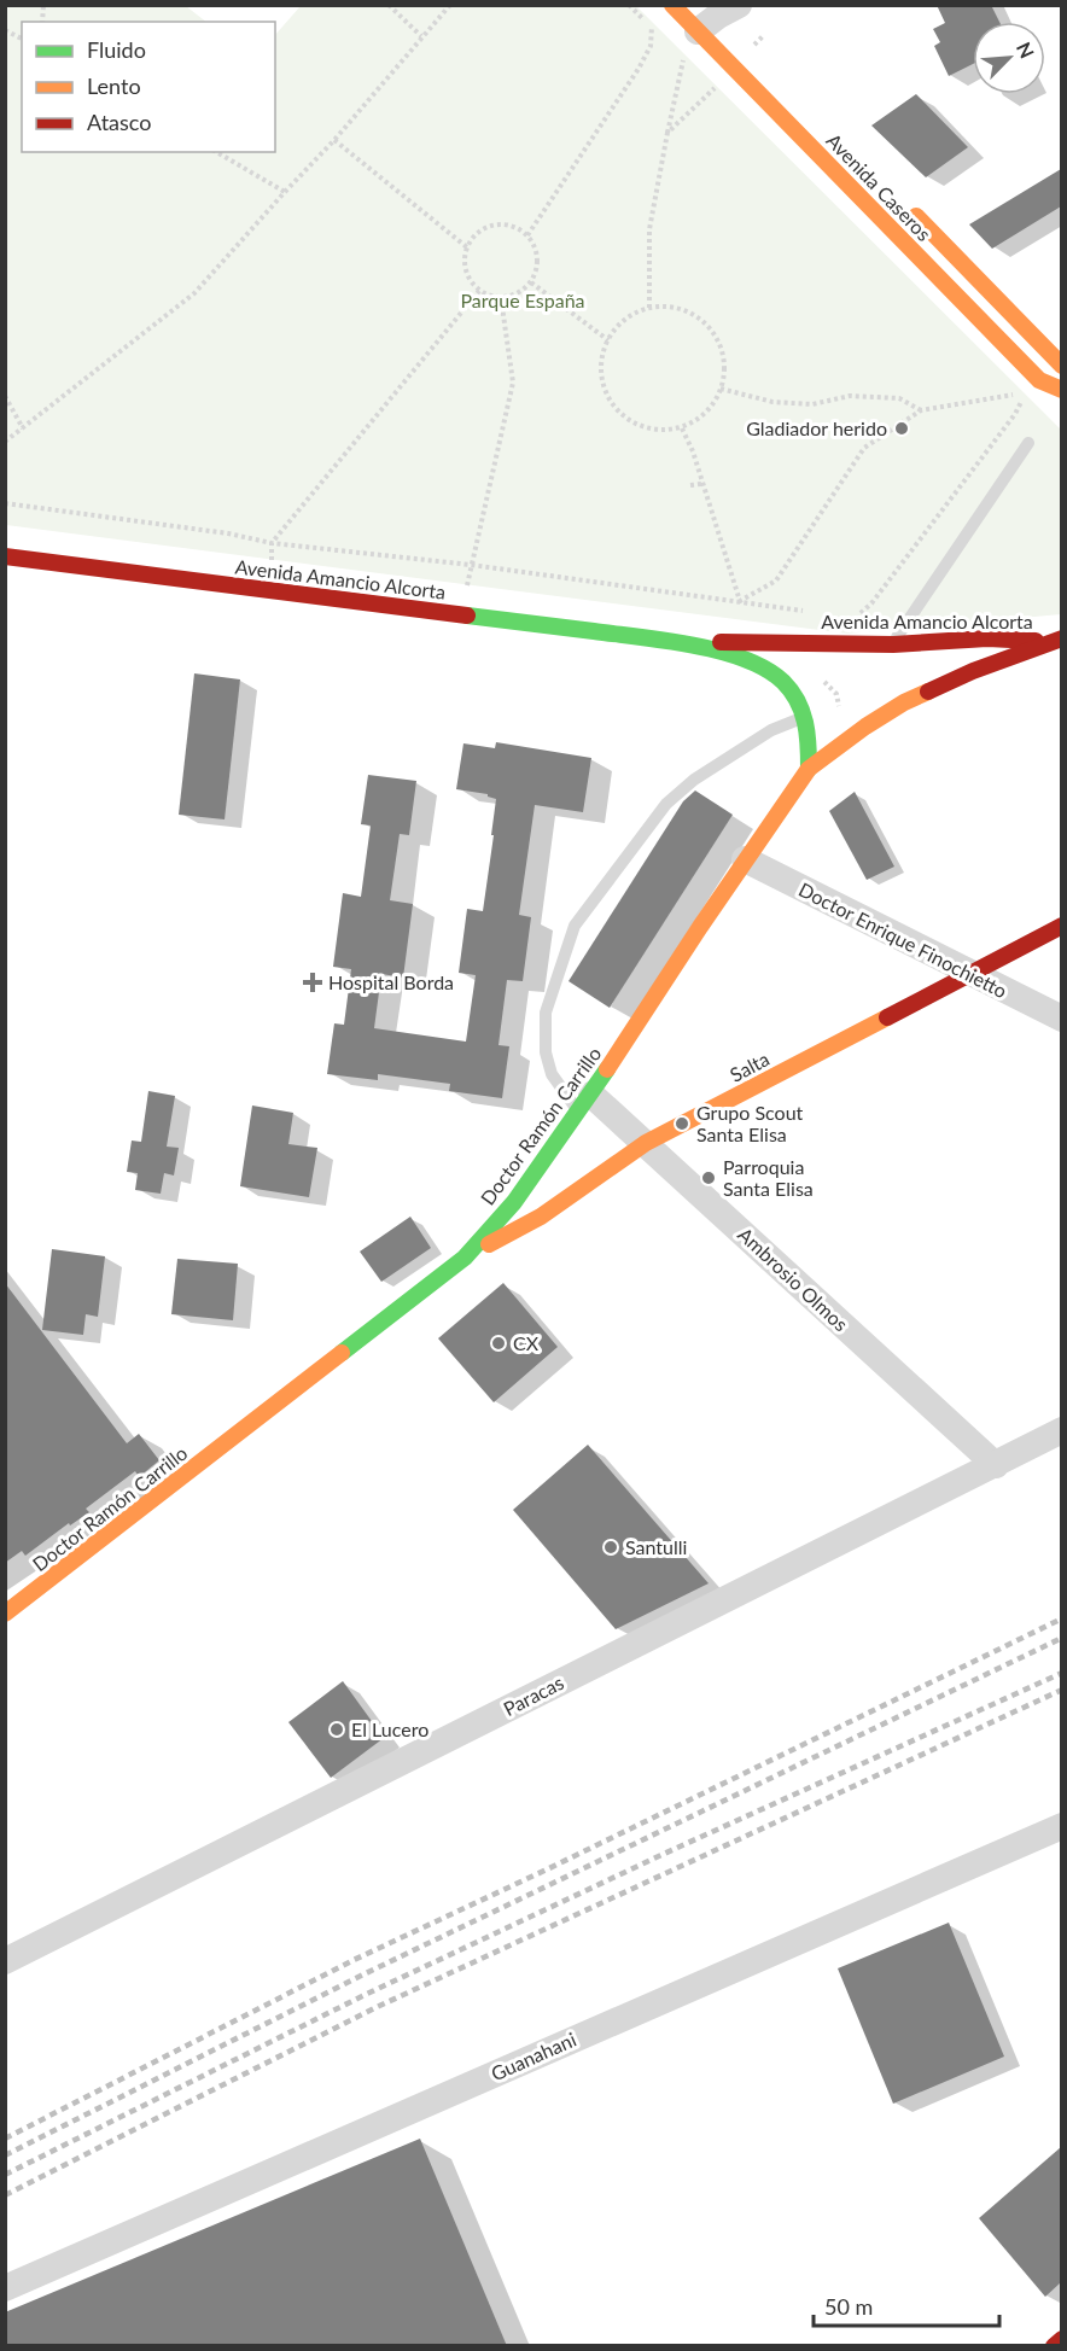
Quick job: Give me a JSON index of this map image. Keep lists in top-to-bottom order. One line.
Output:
{"streets":{"main road":["Avenida Caseros","Avenida Amancio Alcorta","Salta","Doctor Ramón Carrillo"],"street":["Doctor Enrique Finochietto","Ambrosio Olmos","Paracas","Guanahani"]},"crossings":[["Avenida Amancio Alcorta","Doctor Ramón Carrillo"],["Doctor Enrique Finochietto","Salta"],["Doctor Enrique Finochietto","Doctor Ramón Carrillo"],["Salta","Doctor Ramón Carrillo"],["Salta","Ambrosio Olmos"],["Doctor Ramón Carrillo","Ambrosio Olmos"],["Ambrosio Olmos","Paracas"]],"parks":["Parque España"],"places":{"other":["Gladiador herido","Grupo Scout Santa Elisa","Parroquia Santa Elisa","CX","Santulli","El Lucero"],"health":["Hospital Borda"]},"legend":["Fluido","Lento","Atasco"],"scale_bar":"50 m","north":"top right"}
